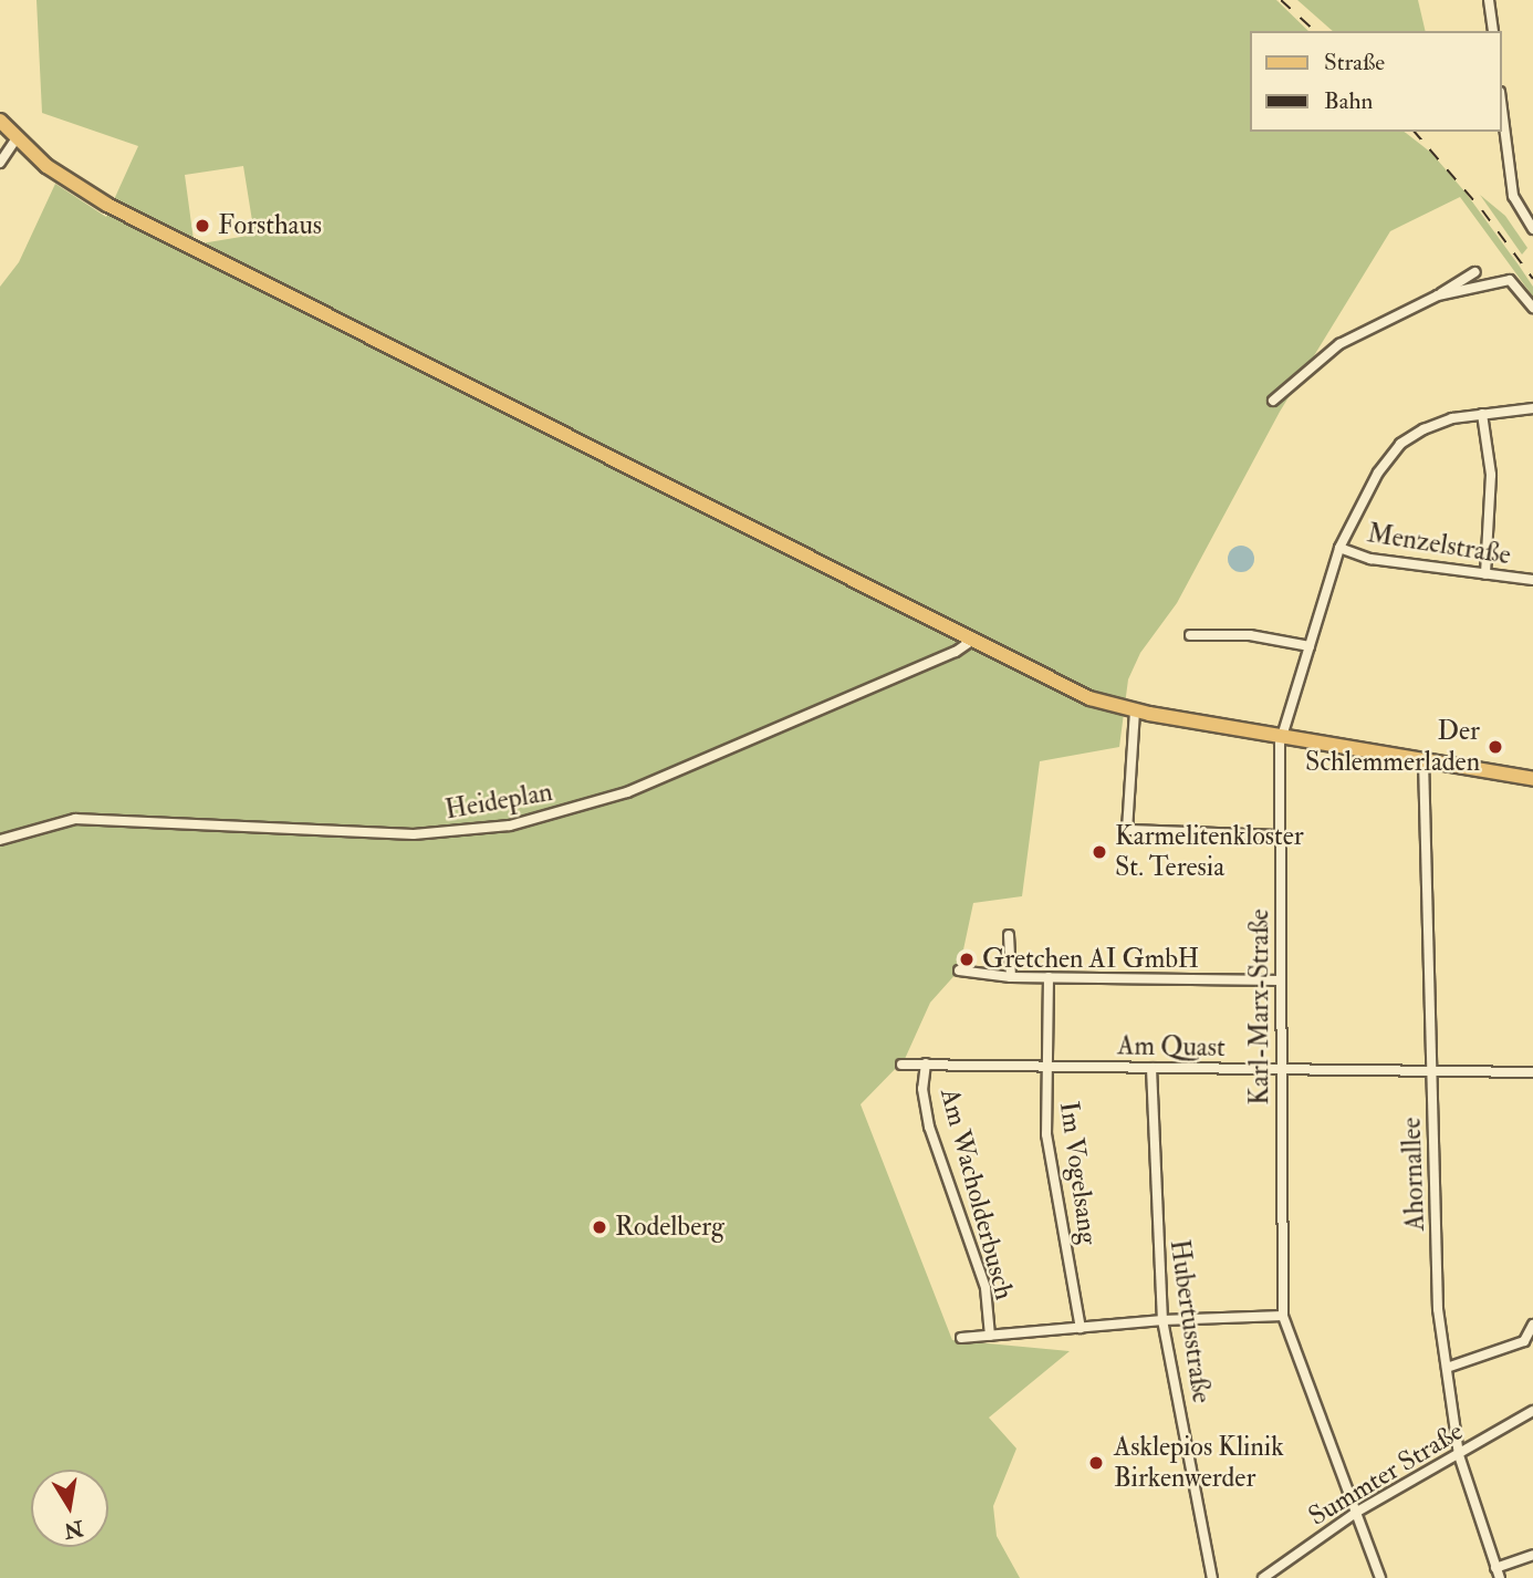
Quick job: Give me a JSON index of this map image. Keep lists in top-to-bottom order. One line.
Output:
{"streets":{"street":["Menzelstraße","Heideplan","Karl-Marx-Straße","Am Quast","Im Vogelsang","Ahornallee","Am Wacholderbusch","Hubertusstraße","Summter Straße"]},"crossings":[["Menzelstraße","Karl-Marx-Straße"],["Karl-Marx-Straße","Am Quast"],["Karl-Marx-Straße","Summter Straße"],["Am Quast","Im Vogelsang"],["Am Quast","Ahornallee"],["Am Quast","Am Wacholderbusch"],["Am Quast","Hubertusstraße"],["Ahornallee","Summter Straße"]],"places":["Forsthaus","Der Schlemmerladen","Karmelitenkloster St. Teresia","Gretchen AI GmbH","Rodelberg","Asklepios Klinik Birkenwerder"],"legend":["Straße","Bahn"],"north":"bottom"}
